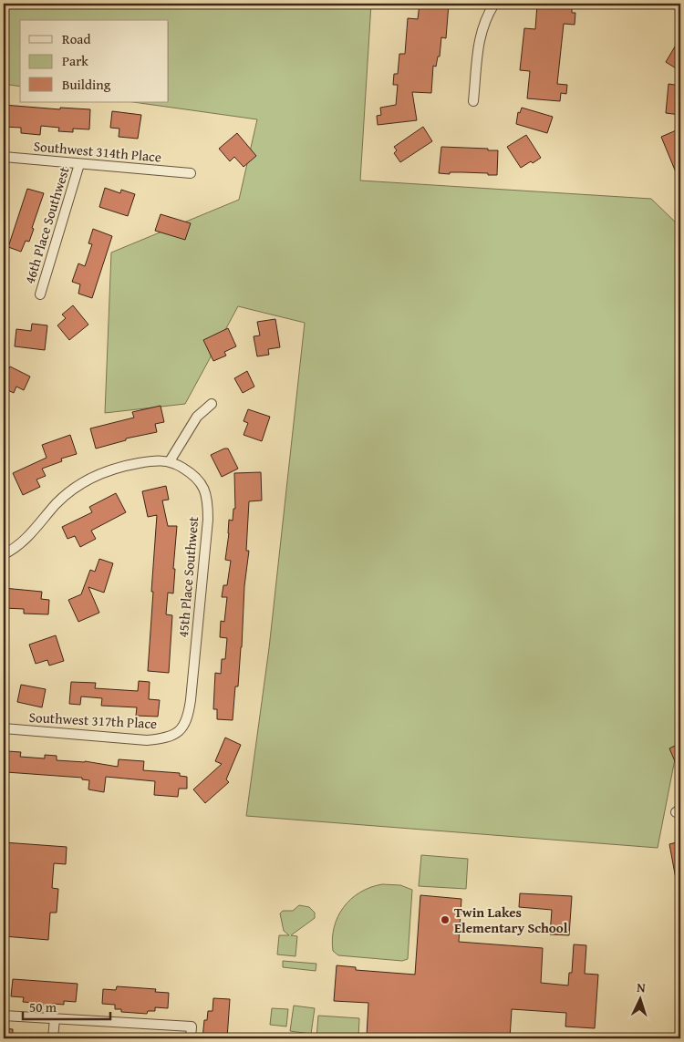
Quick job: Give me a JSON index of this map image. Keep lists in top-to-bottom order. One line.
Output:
{"streets":{"street":["Southwest 314th Place","46th Place Southwest","45th Place Southwest","Southwest 317th Place"]},"crossings":[["Southwest 314th Place","46th Place Southwest"],["45th Place Southwest","Southwest 317th Place"]],"places":["Twin Lakes Elementary School"],"legend":["Road","Park","Building"],"scale_bar":"50 m","north":"top"}
